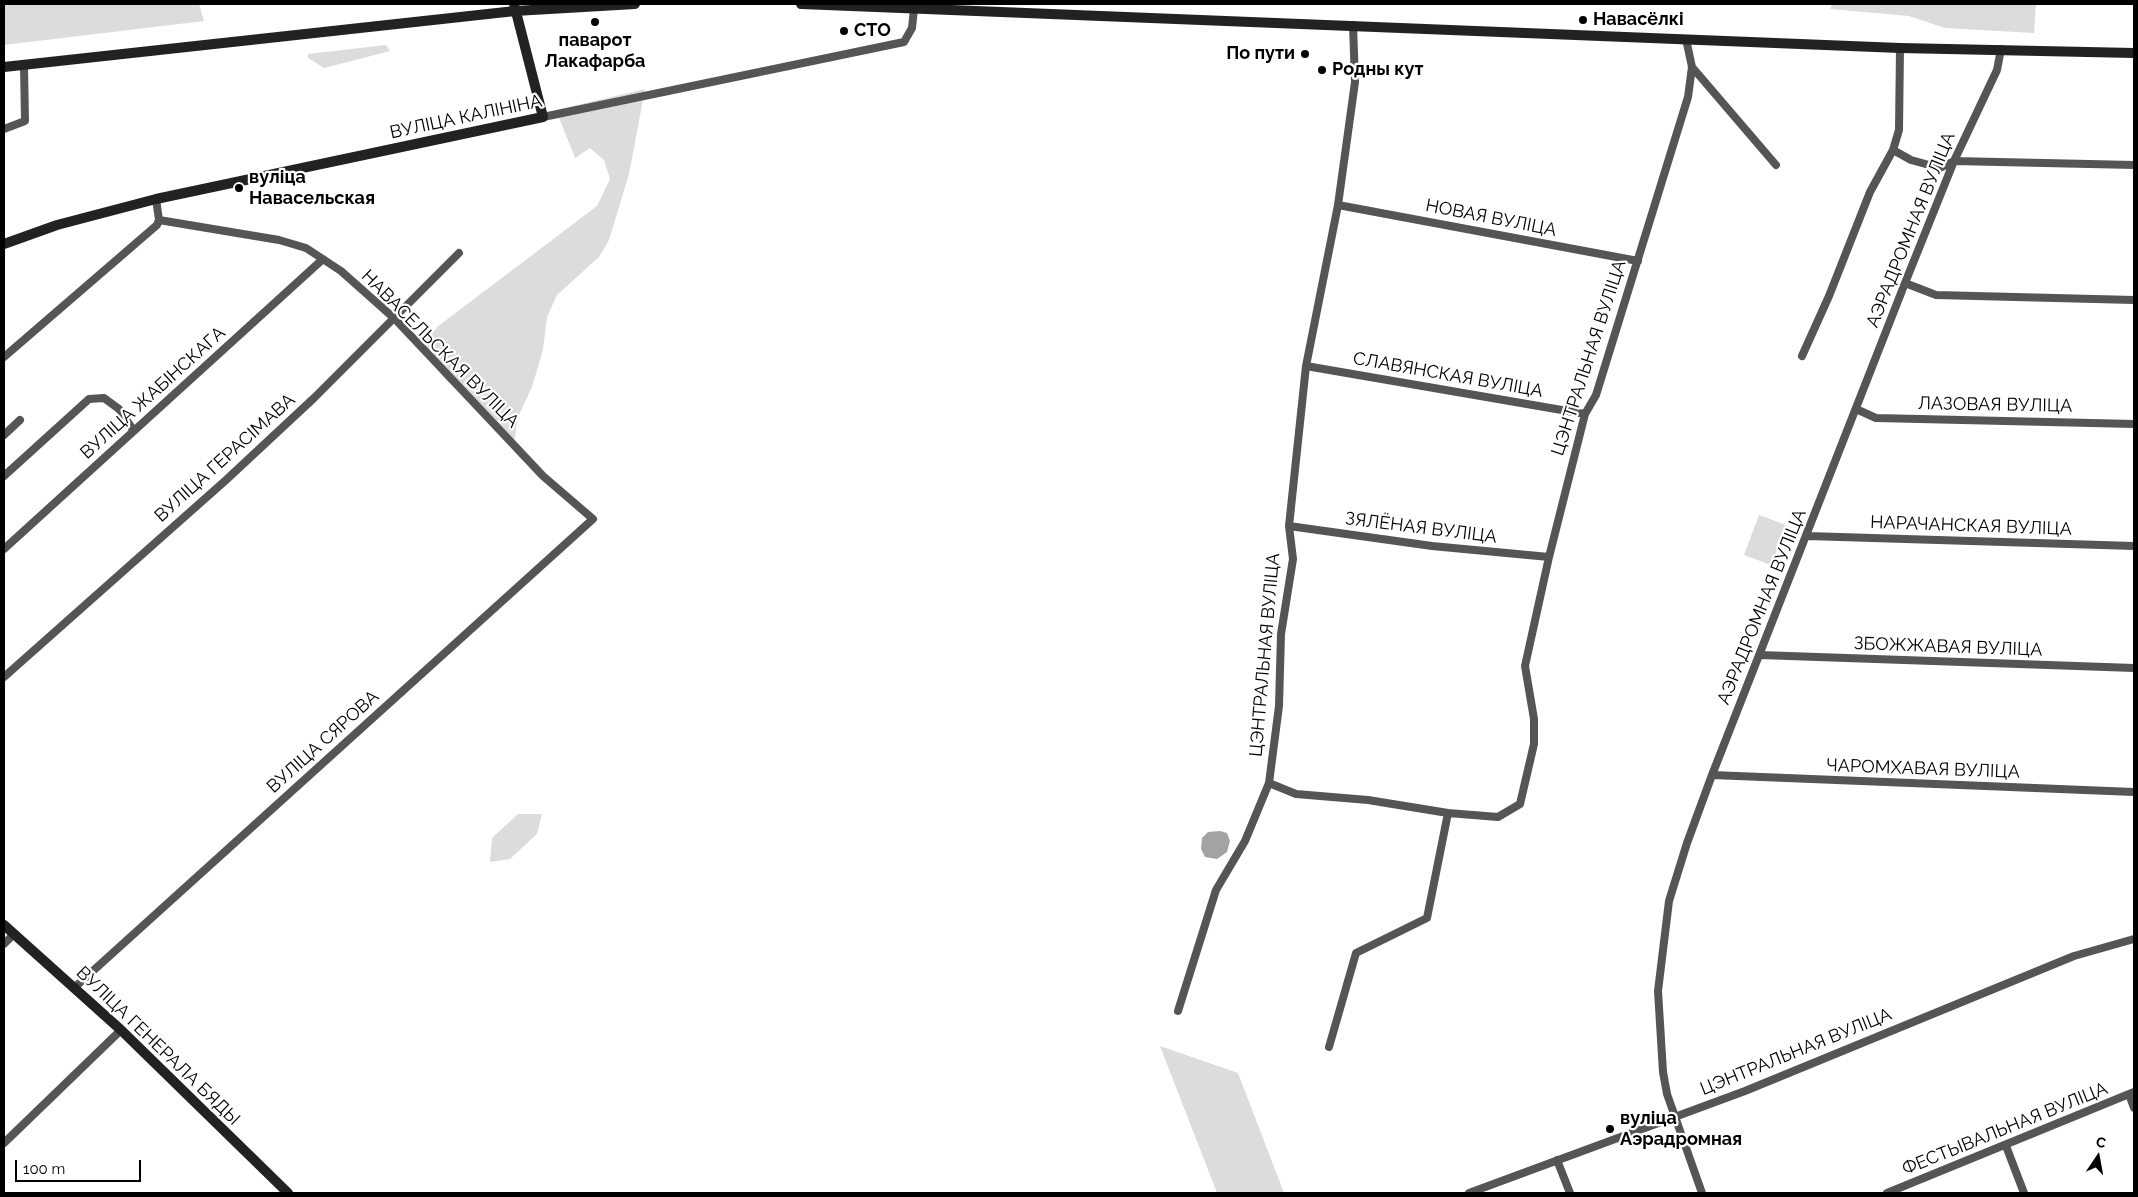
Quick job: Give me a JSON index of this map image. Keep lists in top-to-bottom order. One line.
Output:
{"streets":{"main road":["ВУЛІЦА КАЛІНІНА","ВУЛІЦА ГЕНЕРАЛА БЯДЫ"],"street":["НОВАЯ ВУЛІЦА","АЭРАДРОМНАЯ ВУЛІЦА","НАВАСЕЛЬСКАЯ ВУЛІЦА","ЦЭНТРАЛЬНАЯ ВУЛІЦА","СЛАВЯНСКАЯ ВУЛІЦА","ВУЛІЦА ЖАБІНСКАГА","ЛАЗОВАЯ ВУЛІЦА","ВУЛІЦА ГЕРАСІМАВА","НАРАЧАНСКАЯ ВУЛІЦА","ЗЯЛЁНАЯ ВУЛІЦА","ЗБОЖЖАВАЯ ВУЛІЦА","ВУЛІЦА СЯРОВА","ЧАРОМХАВАЯ ВУЛІЦА","ФЕСТЫВАЛЬНАЯ ВУЛІЦА"]},"crossings":[["НОВАЯ ВУЛІЦА","ЦЭНТРАЛЬНАЯ ВУЛІЦА"],["АЭРАДРОМНАЯ ВУЛІЦА","ЦЭНТРАЛЬНАЯ ВУЛІЦА"],["АЭРАДРОМНАЯ ВУЛІЦА","ЛАЗОВАЯ ВУЛІЦА"],["АЭРАДРОМНАЯ ВУЛІЦА","НАРАЧАНСКАЯ ВУЛІЦА"],["АЭРАДРОМНАЯ ВУЛІЦА","ЗБОЖЖАВАЯ ВУЛІЦА"],["АЭРАДРОМНАЯ ВУЛІЦА","ЧАРОМХАВАЯ ВУЛІЦА"],["НАВАСЕЛЬСКАЯ ВУЛІЦА","ВУЛІЦА ЖАБІНСКАГА"],["НАВАСЕЛЬСКАЯ ВУЛІЦА","ВУЛІЦА ГЕРАСІМАВА"],["НАВАСЕЛЬСКАЯ ВУЛІЦА","ВУЛІЦА СЯРОВА"],["ЦЭНТРАЛЬНАЯ ВУЛІЦА","СЛАВЯНСКАЯ ВУЛІЦА"],["ЦЭНТРАЛЬНАЯ ВУЛІЦА","ЗЯЛЁНАЯ ВУЛІЦА"],["ВУЛІЦА СЯРОВА","ВУЛІЦА ГЕНЕРАЛА БЯДЫ"]],"places":["Навасёлкі","паварот Лакафарба","СТО","По пути","Родны кут","вуліца Навасельская","вуліца Аэрадромная"],"scale_bar":"100 m","north":"top"}
